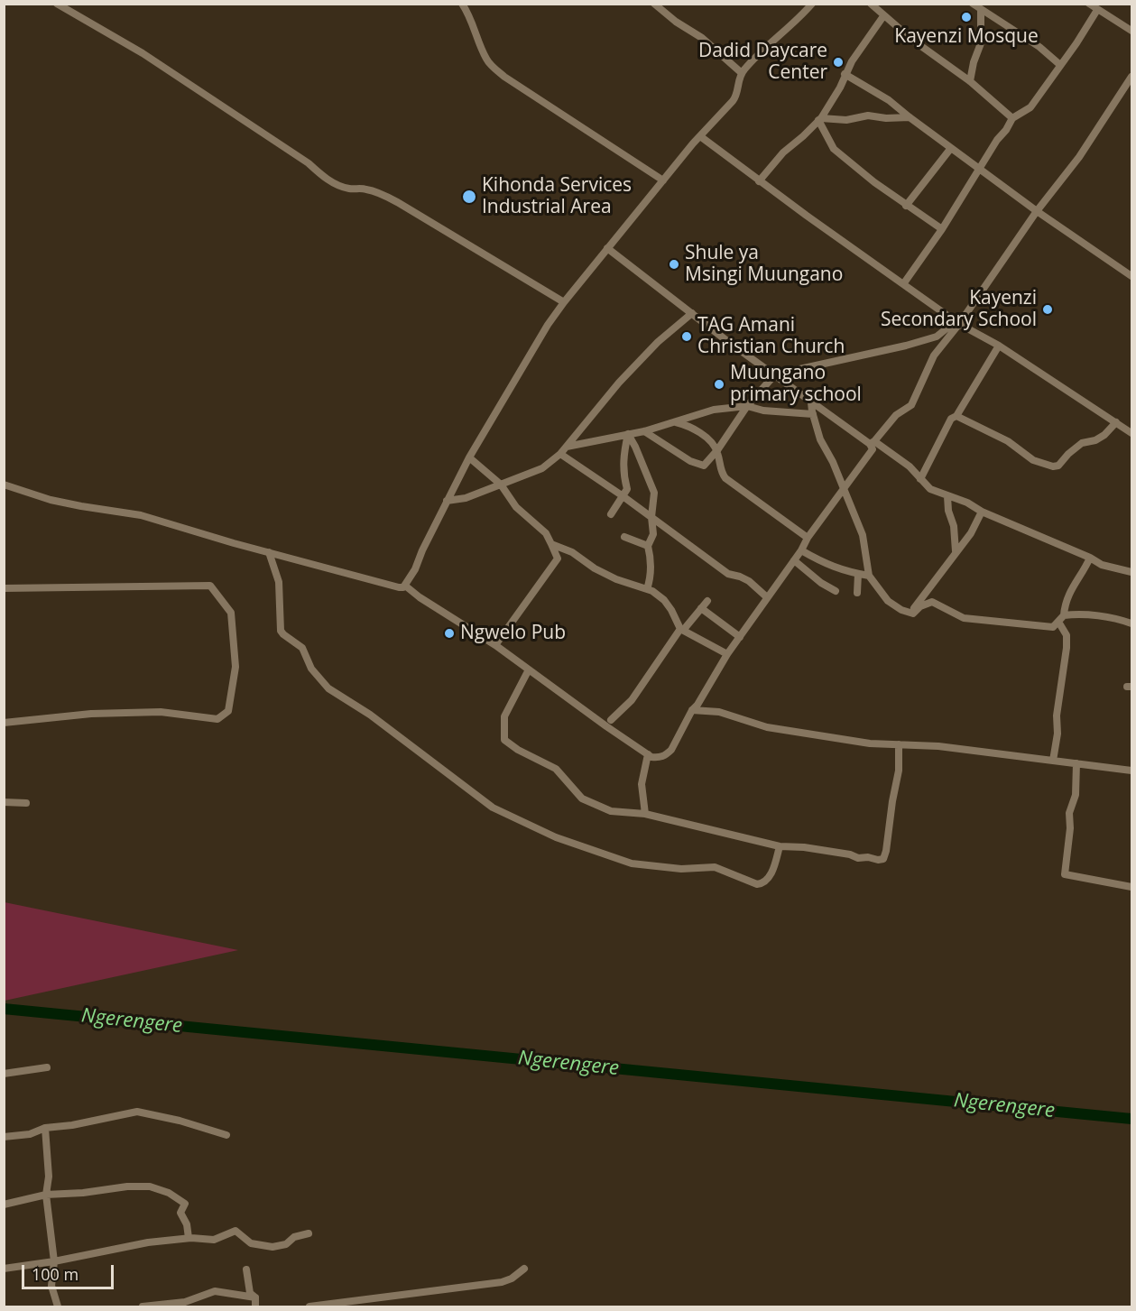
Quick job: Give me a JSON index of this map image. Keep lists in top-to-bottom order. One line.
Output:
{"water":["Ngerengere"],"places":["Kayenzi Mosque","Dadid Daycare Center","Kihonda Services Industrial Area","Shule ya Msingi Muungano","Kayenzi Secondary School","TAG Amani Christian Church","Muungano primary school","Ngwelo Pub"],"scale_bar":"100 m"}
